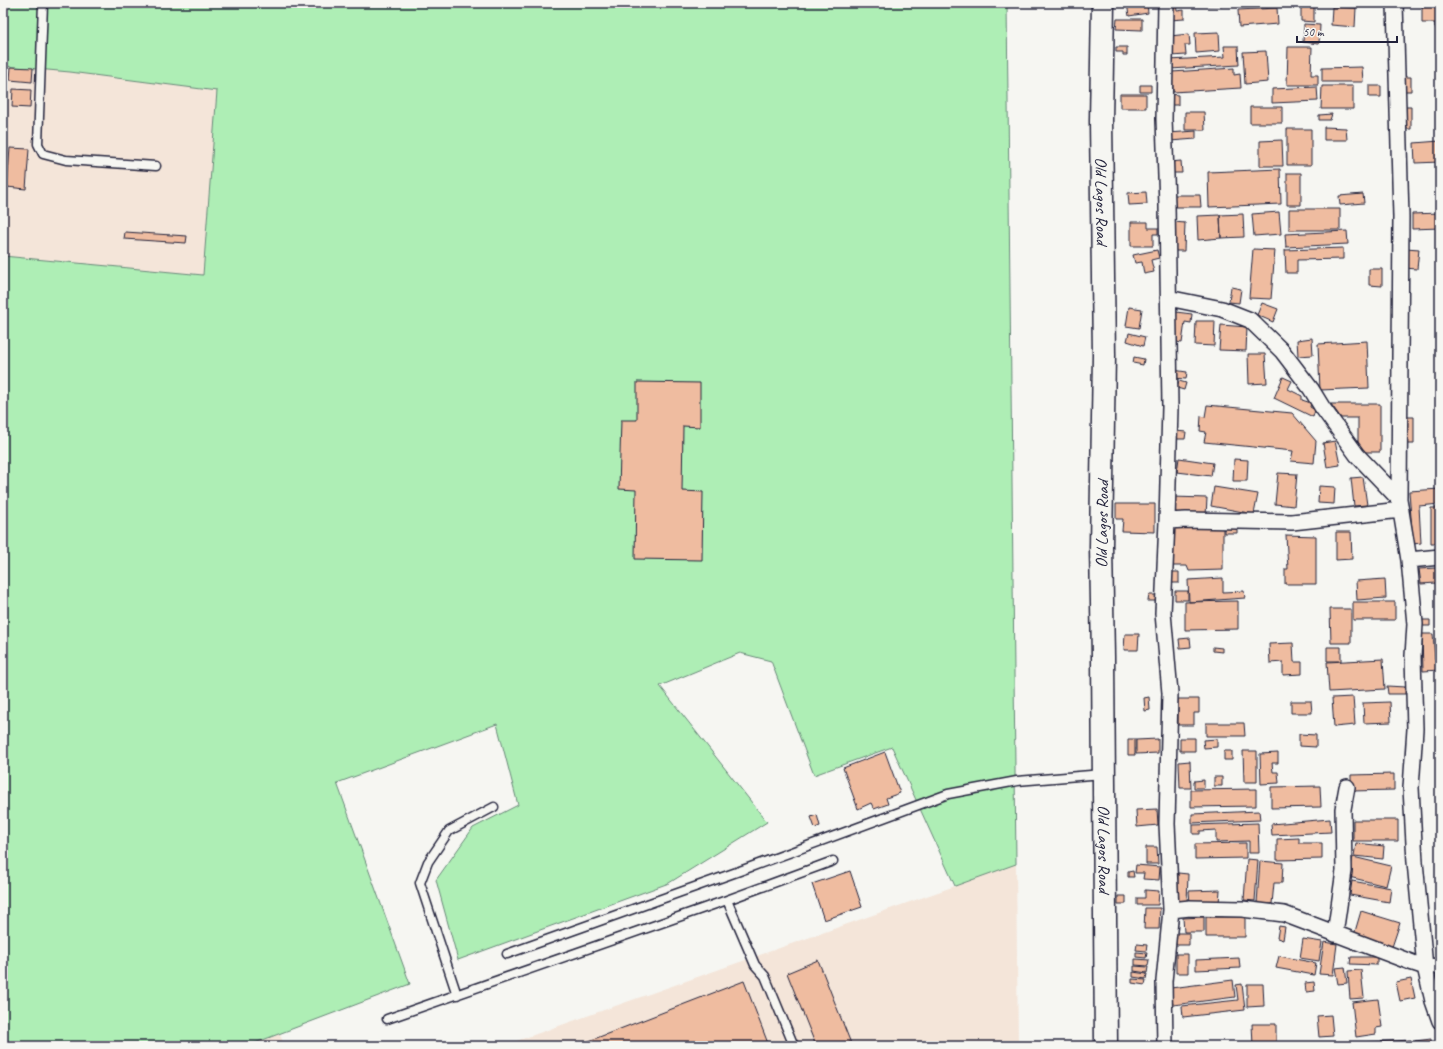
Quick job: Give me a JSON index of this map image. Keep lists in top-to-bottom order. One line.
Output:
{"streets":{"main road":["Old Lagos Road"]},"scale_bar":"50 m"}
